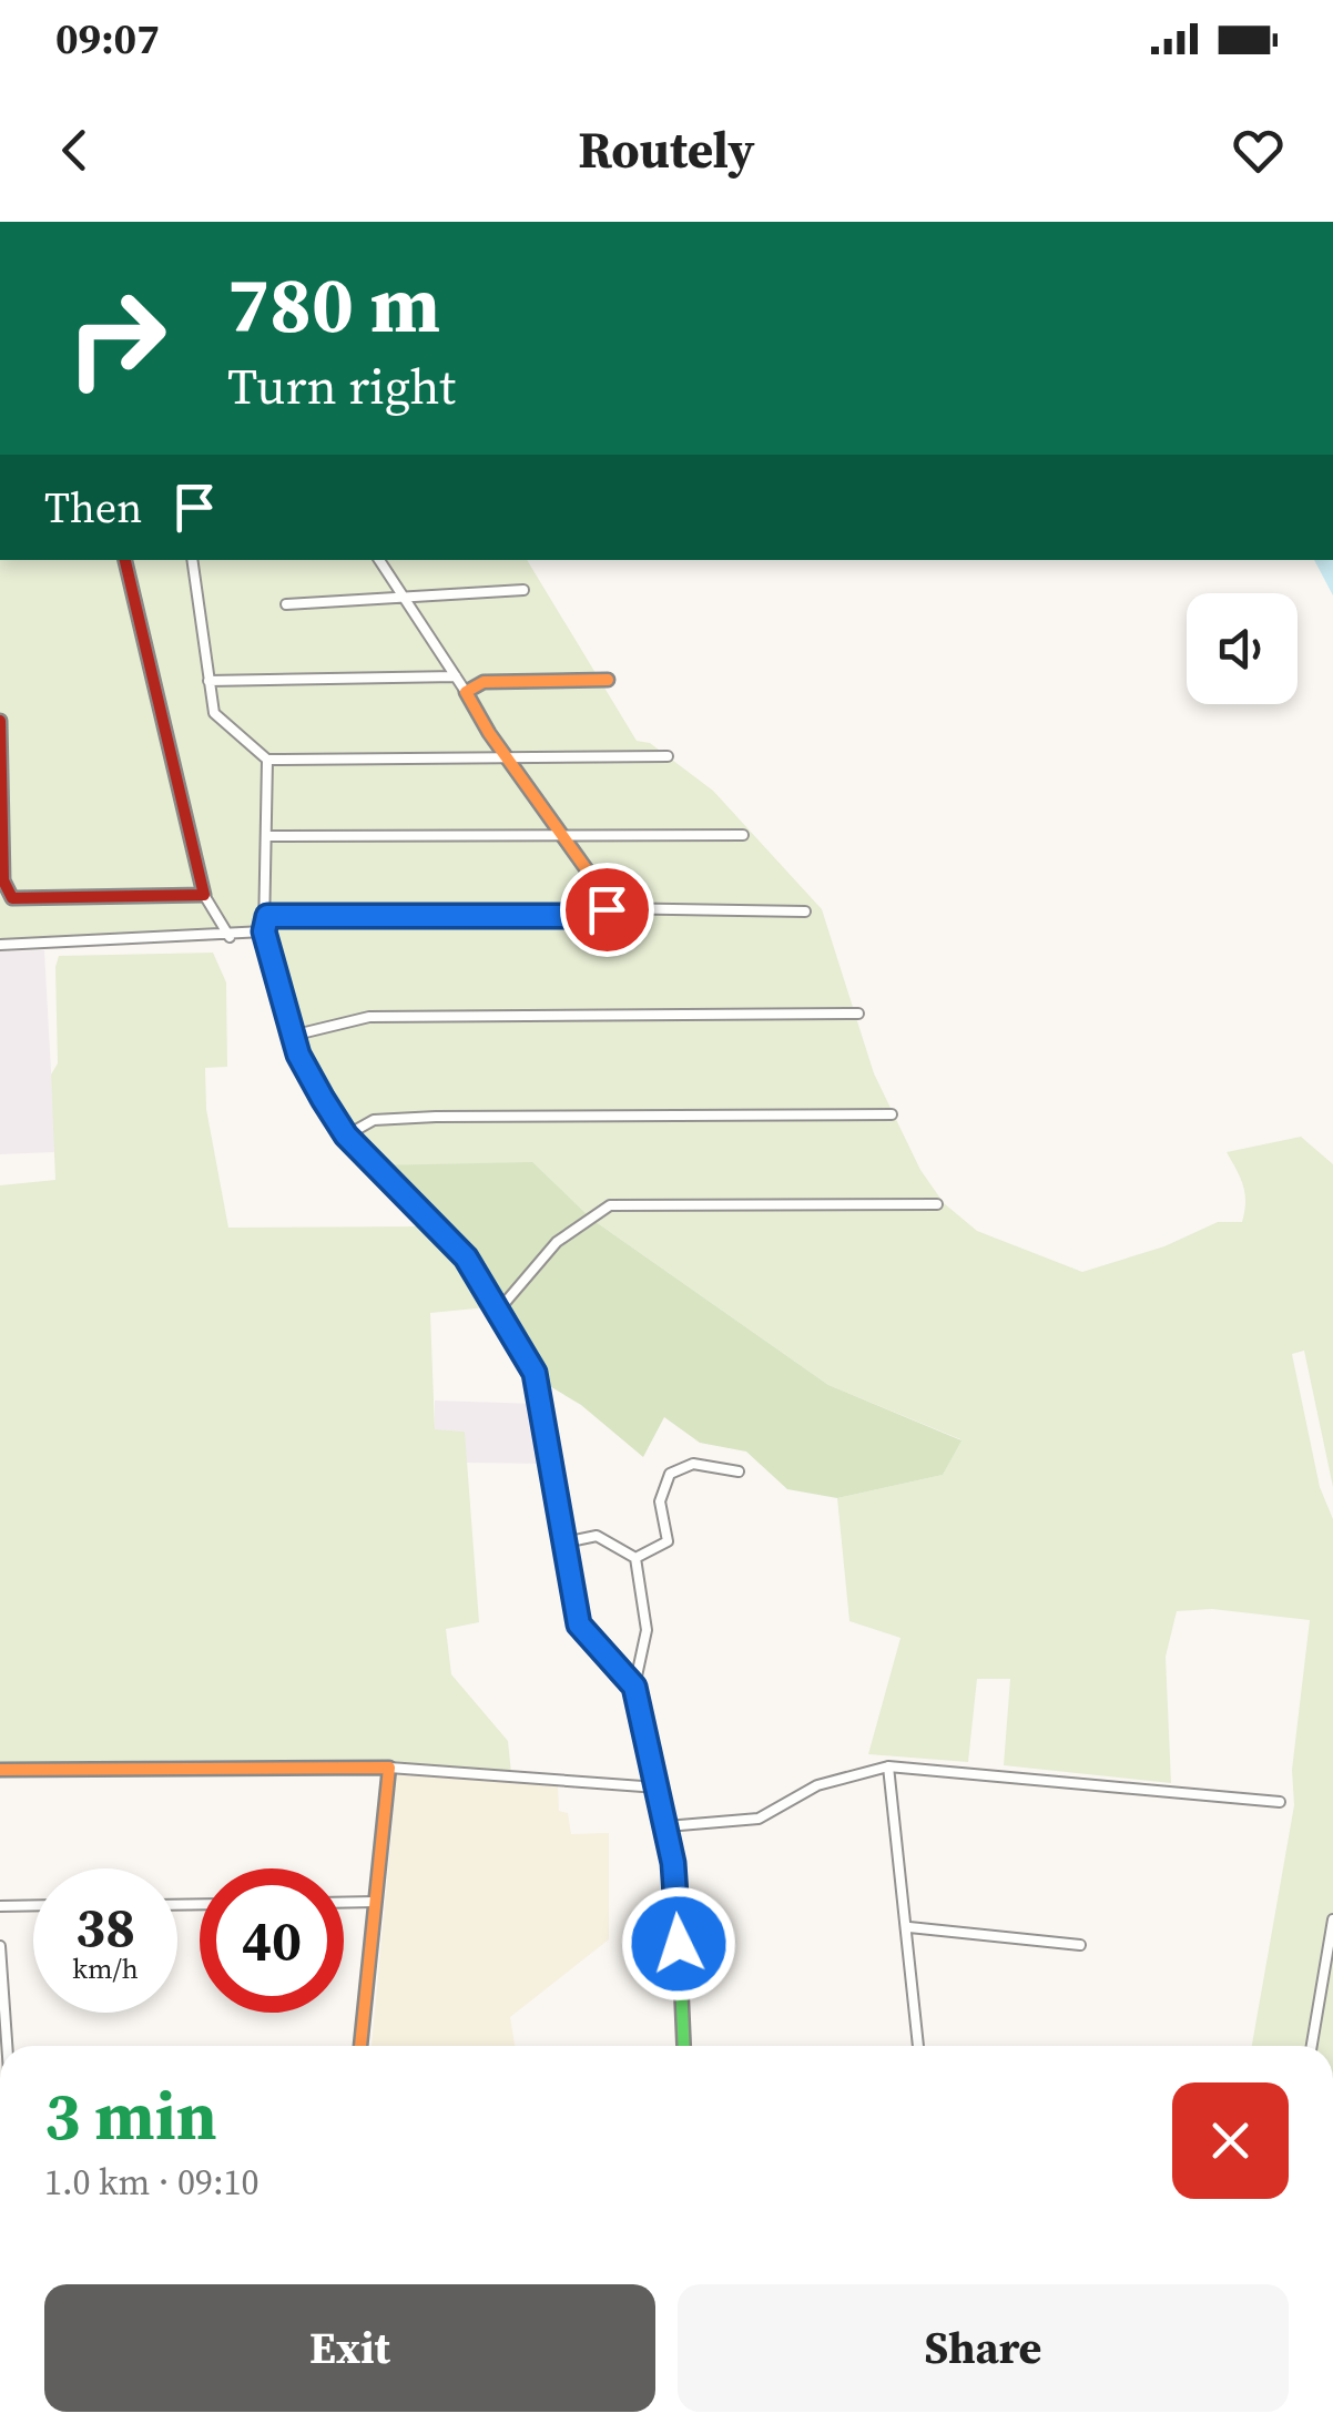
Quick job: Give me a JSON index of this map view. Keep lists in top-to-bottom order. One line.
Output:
{"page":{"status":"09:07","header":"Routely","turn":["780 m","Turn right"],"then":"Then","speed":"38 km/h","limit":"40","heading":["3 min","1.0 km · 09:10"],"buttons":["Exit","Share"]}}
